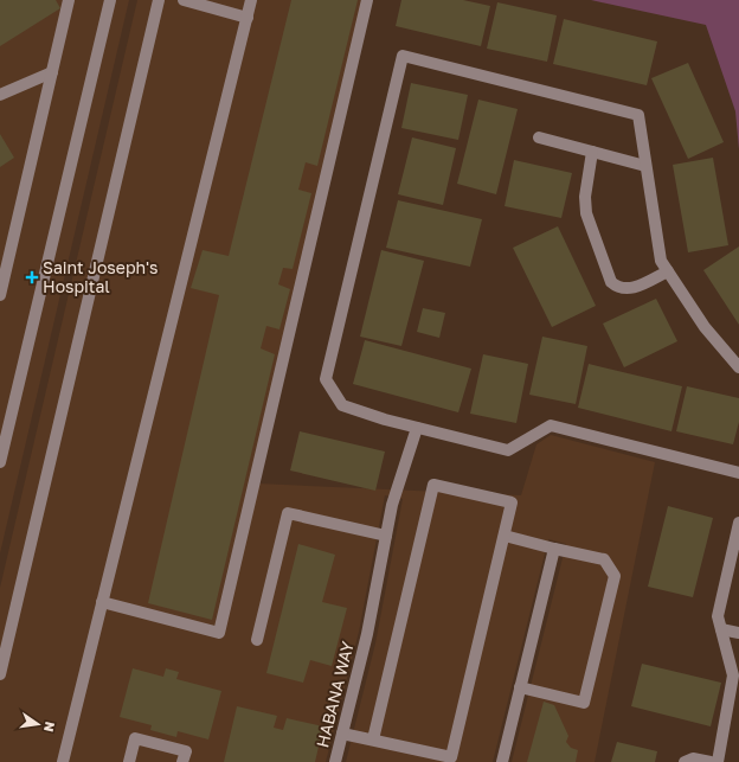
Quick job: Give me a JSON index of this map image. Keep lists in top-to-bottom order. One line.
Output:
{"streets":{"street":["HABANA WAY"]},"places":{"health":["Saint Joseph's Hospital"]},"north":"right"}
